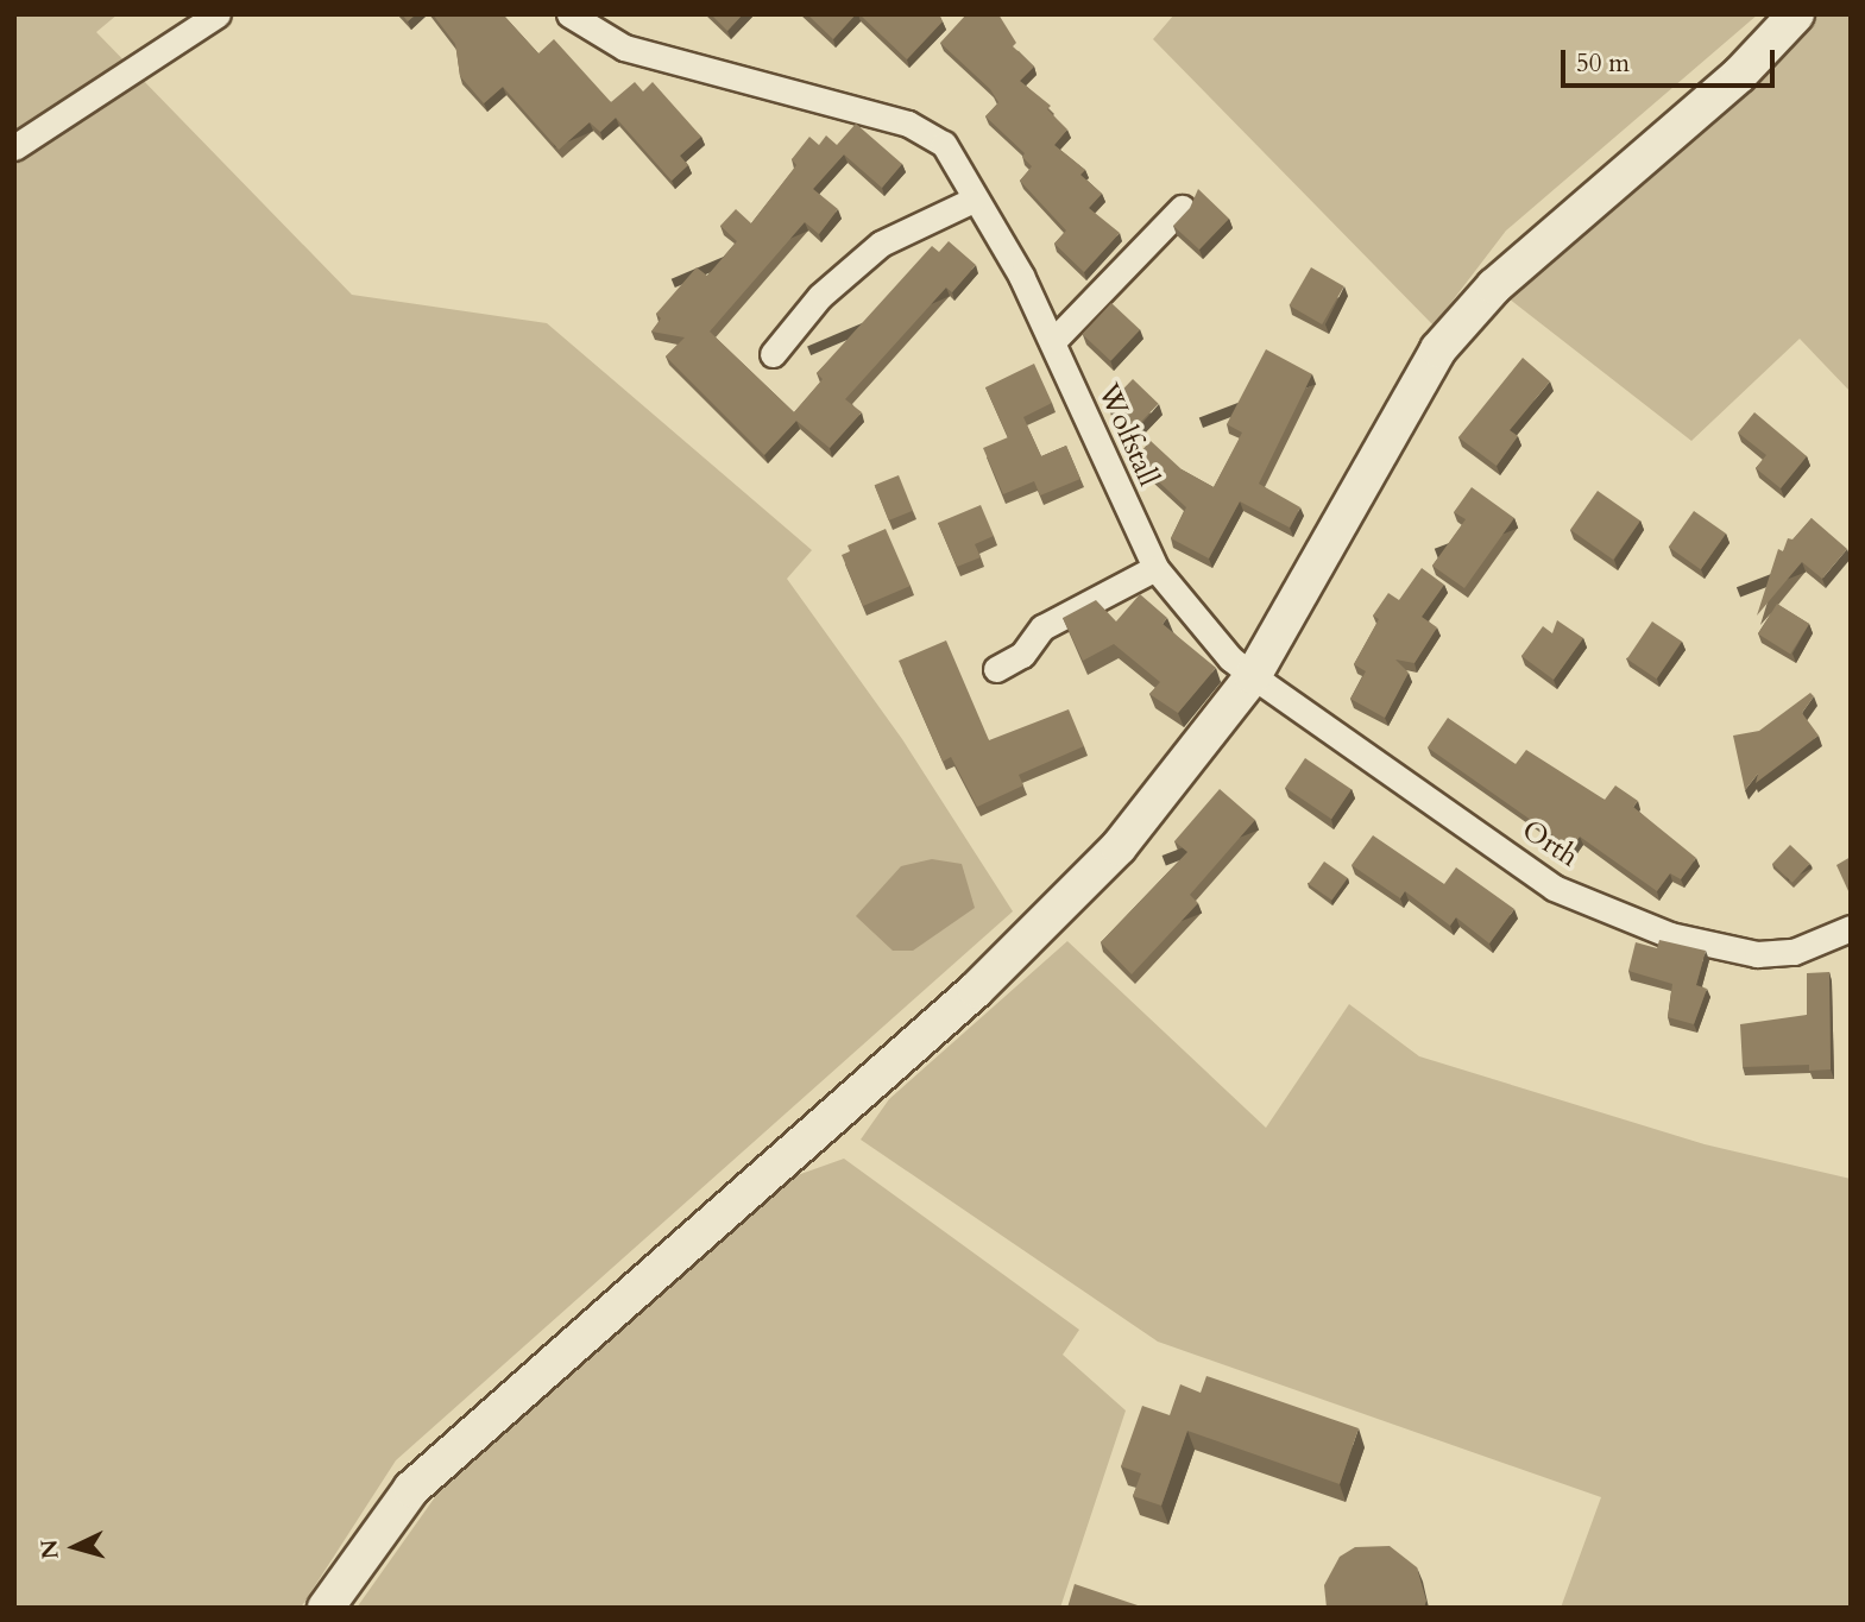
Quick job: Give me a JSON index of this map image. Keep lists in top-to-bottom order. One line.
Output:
{"streets":{"street":["Wolfstall","Orth"]},"crossings":[["Wolfstall","Orth"]],"scale_bar":"50 m","north":"left"}
